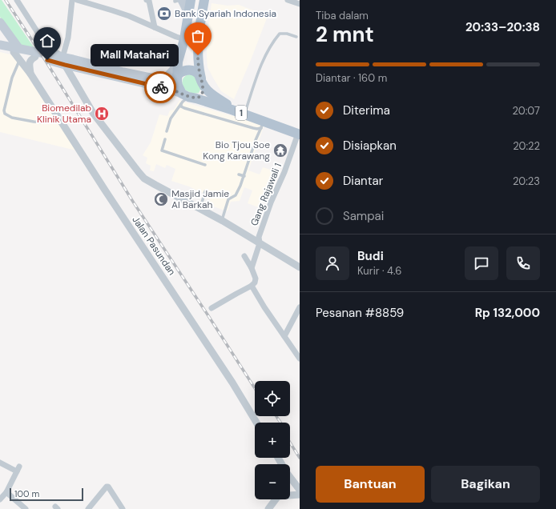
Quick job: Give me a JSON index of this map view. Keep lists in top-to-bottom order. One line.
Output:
{"streets":{"main road":["1"],"street":["Gang Rajawali 1","Jalan Pasundan"]},"crossings":[["1","Gang Rajawali 1"]],"places":{"bank":["Bank Syariah Indonesia"],"other":["Mall Matahari"],"hospital":["Biomedilab Klinik Utama"],"temple":["Bio Tjou Soe Kong Karawang"],"mosque":["Masjid Jamie Al Barkah"]},"scale_bar":"100 m","page":{"heading":["2 mnt","Tiba dalam","20:33–20:38"],"panel":["Budi","Kurir · 4.6","Pesanan #8859","Rp 132,000"],"bubble":"Mall Matahari","bar":"Diantar · 160 m","list":[["Diterima","20:07"],["Disiapkan","20:22"],["Diantar","20:23"],"Sampai"],"map_buttons":["+","−"],"buttons":["Bantuan","Bagikan"],"scale":"100 m"}}
